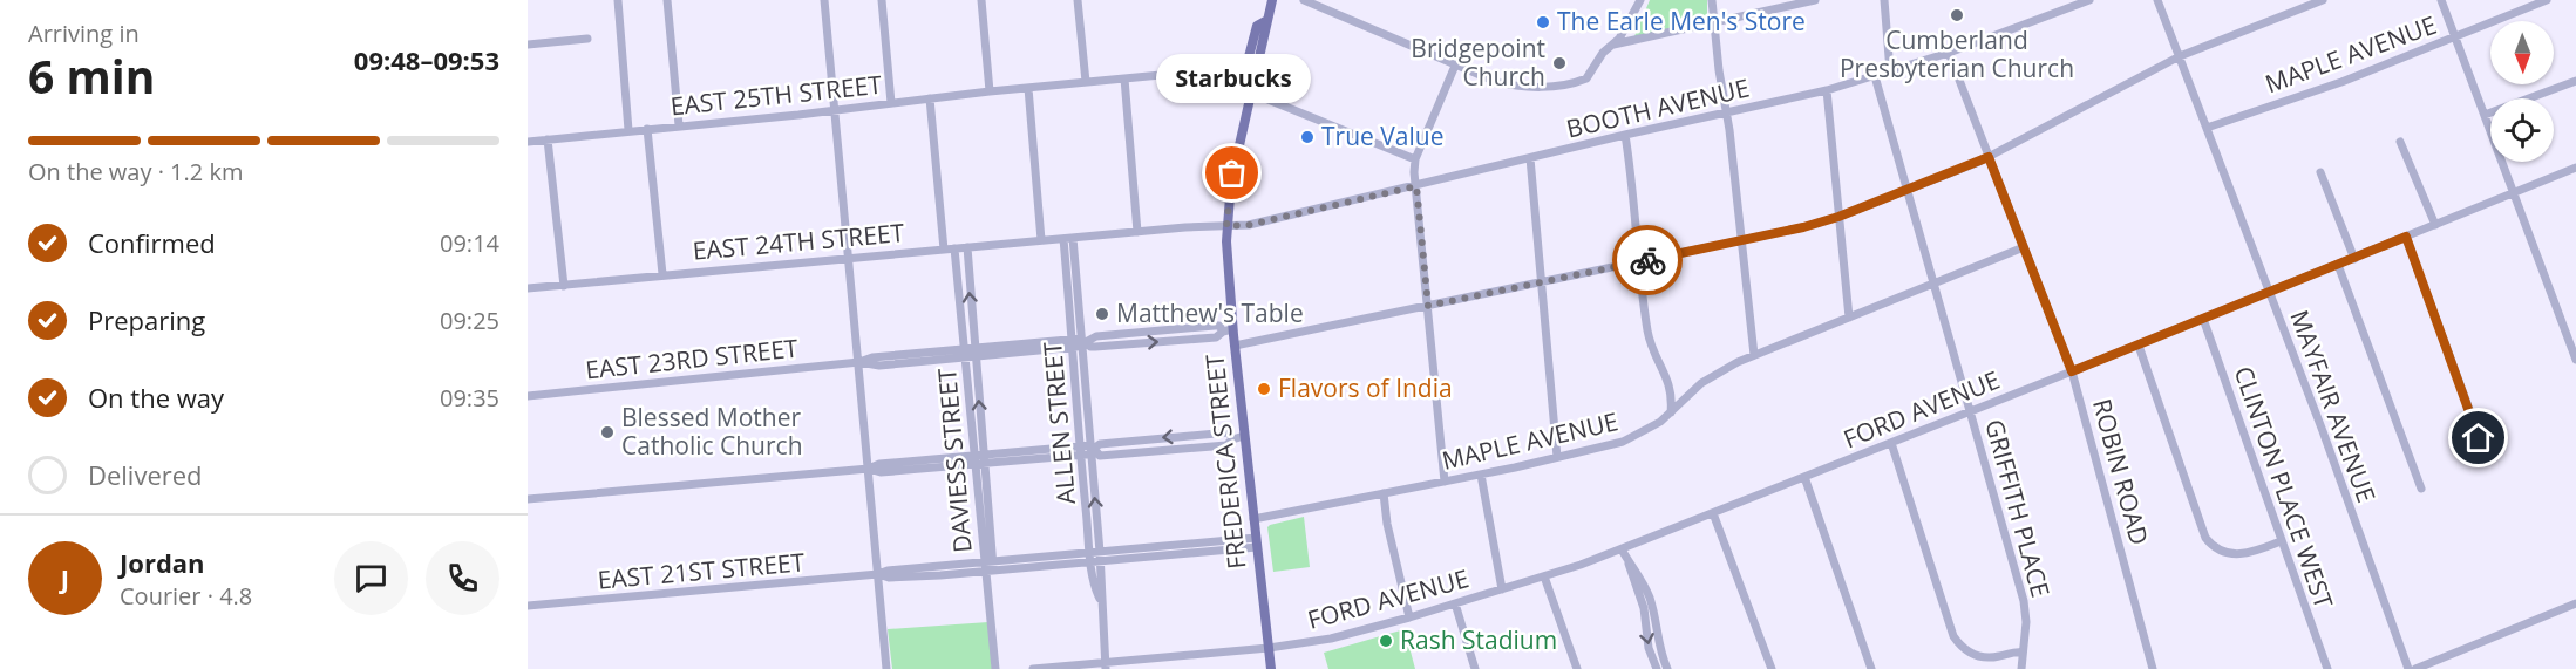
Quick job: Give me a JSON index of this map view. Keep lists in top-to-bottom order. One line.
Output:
{"streets":{"main road":["FREDERICA STREET"],"street":["MAPLE AVENUE","EAST 25TH STREET","BOOTH AVENUE","EAST 24TH STREET","EAST 23RD STREET","MAYFAIR AVENUE","FORD AVENUE","ALLEN STREET","DAVIESS STREET","ROBIN ROAD","CLINTON PLACE WEST","GRIFFITH PLACE","EAST 21ST STREET"]},"crossings":[["MAPLE AVENUE","MAYFAIR AVENUE"],["MAPLE AVENUE","FREDERICA STREET"],["MAPLE AVENUE","ROBIN ROAD"],["MAPLE AVENUE","GRIFFITH PLACE"],["EAST 25TH STREET","FREDERICA STREET"],["BOOTH AVENUE","EAST 24TH STREET"],["BOOTH AVENUE","FREDERICA STREET"],["BOOTH AVENUE","ROBIN ROAD"],["BOOTH AVENUE","GRIFFITH PLACE"],["EAST 24TH STREET","ALLEN STREET"],["EAST 24TH STREET","DAVIESS STREET"],["EAST 23RD STREET","ALLEN STREET"],["EAST 23RD STREET","DAVIESS STREET"],["EAST 23RD STREET","FREDERICA STREET"],["MAYFAIR AVENUE","FORD AVENUE"],["FORD AVENUE","ALLEN STREET"],["FORD AVENUE","FREDERICA STREET"],["FORD AVENUE","ROBIN ROAD"],["FORD AVENUE","CLINTON PLACE WEST"],["FORD AVENUE","GRIFFITH PLACE"],["ALLEN STREET","EAST 21ST STREET"],["DAVIESS STREET","EAST 21ST STREET"],["FREDERICA STREET","EAST 21ST STREET"]],"places":["Cumberland Presbyterian Church","The Earle Men's Store","Bridgepoint Church","True Value","Starbucks","Matthew's Table","Flavors of India","Blessed Mother Catholic Church","Rash Stadium"],"north":"bottom","page":{"heading":["6 min","Arriving in","09:48–09:53"],"panel":["Jordan","Courier · 4.8"],"bubble":"Starbucks","bar":"On the way · 1.2 km","list":[["Confirmed","09:14"],["Preparing","09:25"],["On the way","09:35"],"Delivered"],"round":"J"}}
